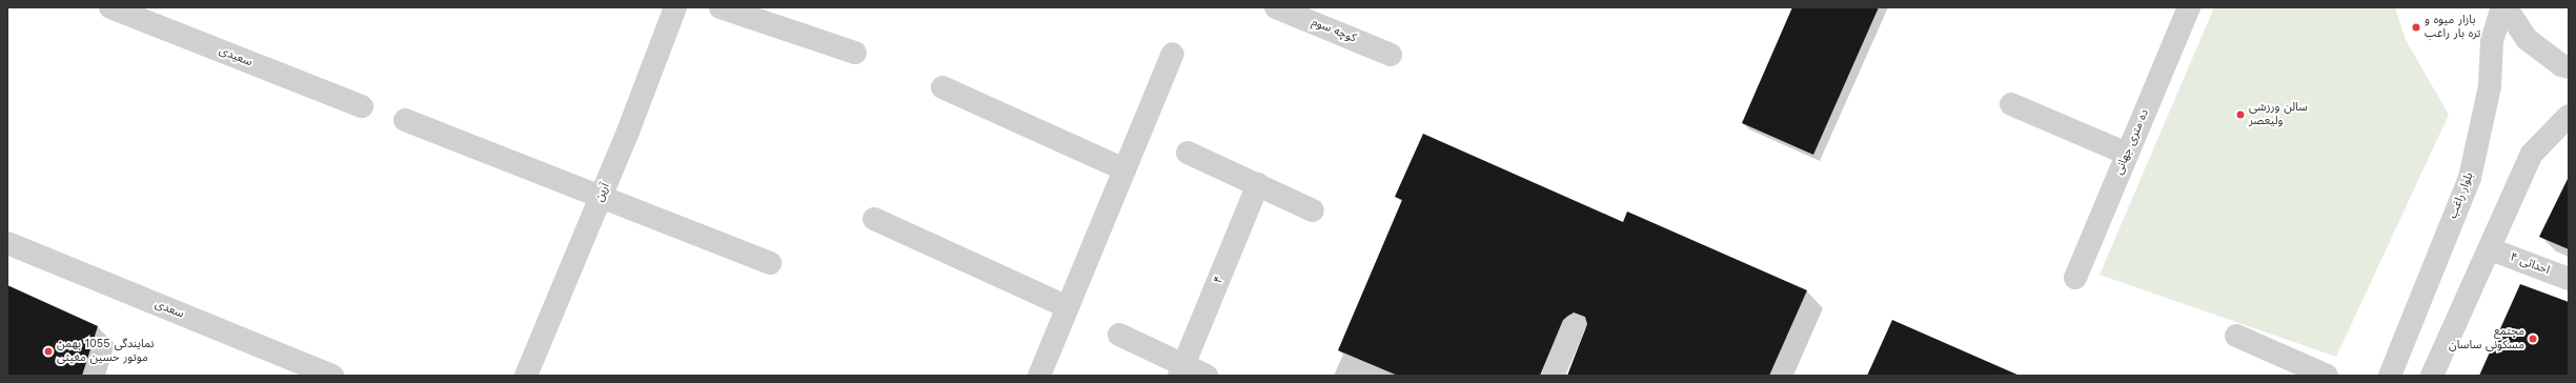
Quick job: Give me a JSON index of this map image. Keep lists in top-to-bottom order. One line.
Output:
{"streets":{"street":["کوچه سوم","سعیدی","ده متری جهانی","آرین","بلوار راغب","احداثی ۴","۴","سعدی"]},"places":["بازار میوه و تره بار راغب","سالن ورزشی ولیعصر","مجتمع مسکونی ساسان","نمایندگی 1055 بهمن موتور حسین مغیثی"]}
